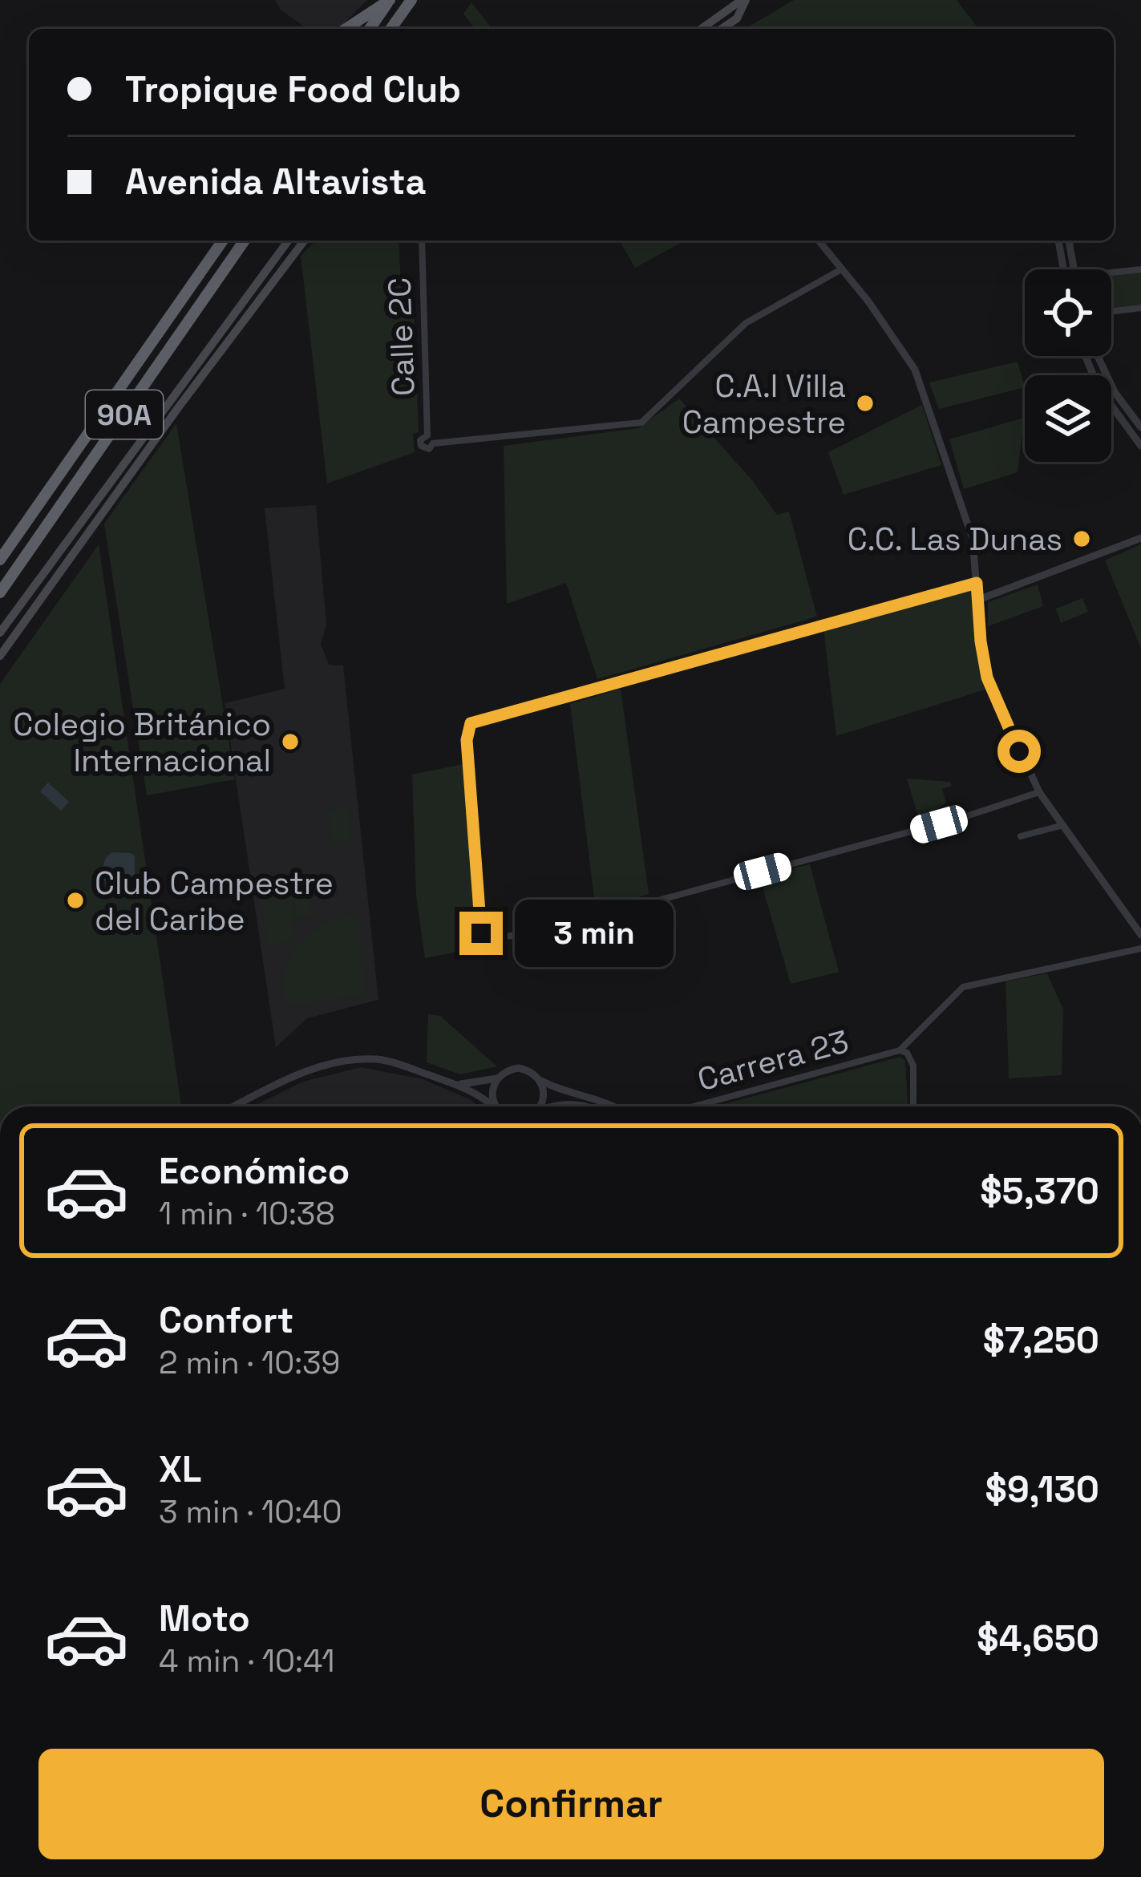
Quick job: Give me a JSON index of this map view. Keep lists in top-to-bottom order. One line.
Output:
{"streets":{"highway":["90A"],"street":["Calle 2C","Carrera 23"]},"places":["C.A.I Villa Campestre","C.C. Las Dunas","Colegio Británico Internacional","Club Campestre del Caribe"],"page":{"banner":["Tropique Food Club","Avenida Altavista"],"bubble":"3 min","list":[{"name":"Económico","note":"1 min · 10:38","value":"$5,370"},{"name":"Confort","note":"2 min · 10:39","value":"$7,250"},{"name":"XL","note":"3 min · 10:40","value":"$9,130"},{"name":"Moto","note":"4 min · 10:41","value":"$4,650"}],"buttons":"Confirmar"}}
